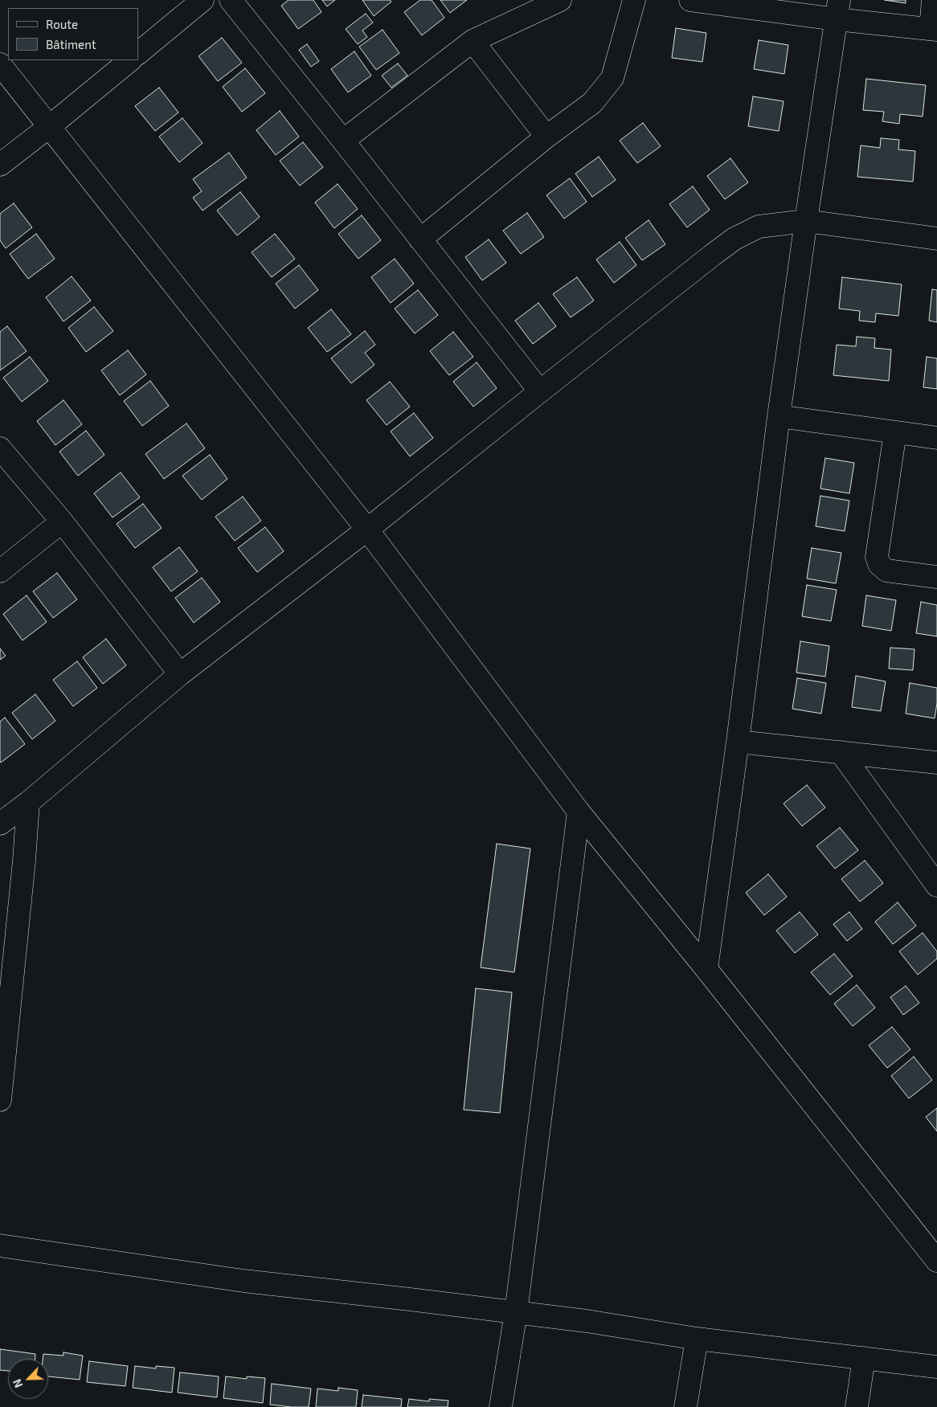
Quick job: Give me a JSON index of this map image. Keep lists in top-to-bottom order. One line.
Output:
{"legend":["Route","Bâtiment"],"north":"bottom left"}
